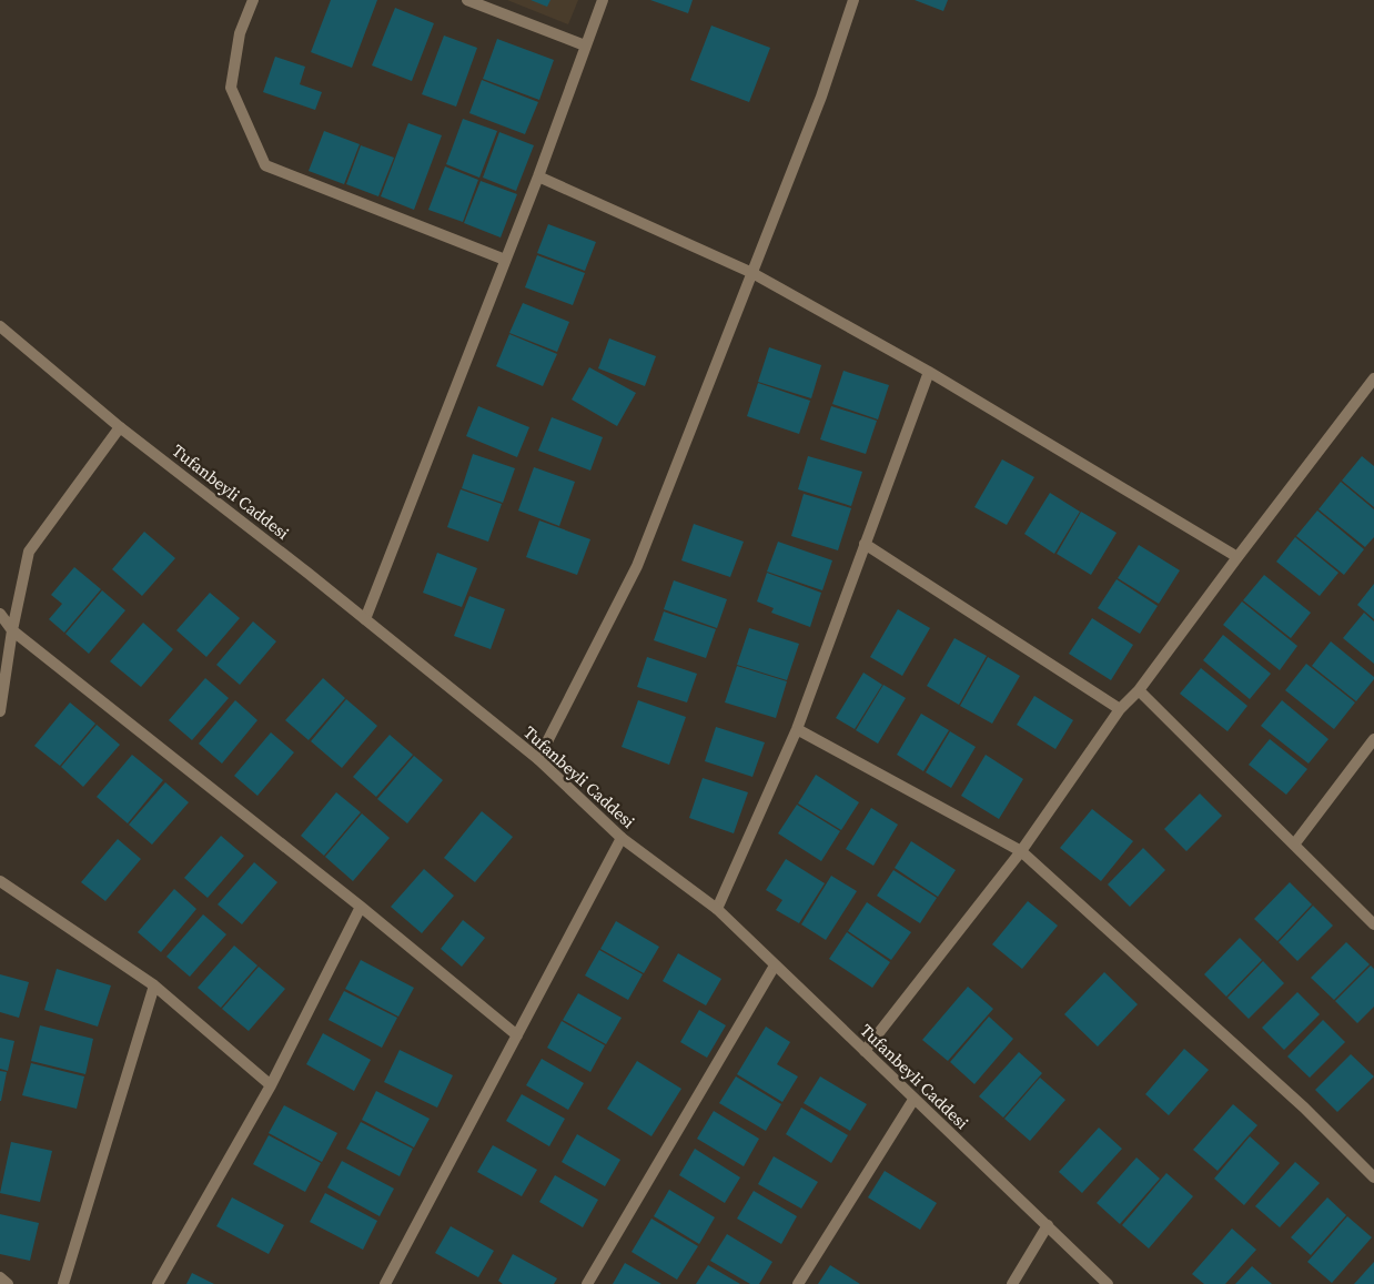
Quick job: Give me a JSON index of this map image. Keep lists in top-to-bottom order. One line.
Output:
{"streets":{"street":["Tufanbeyli Caddesi"]}}
